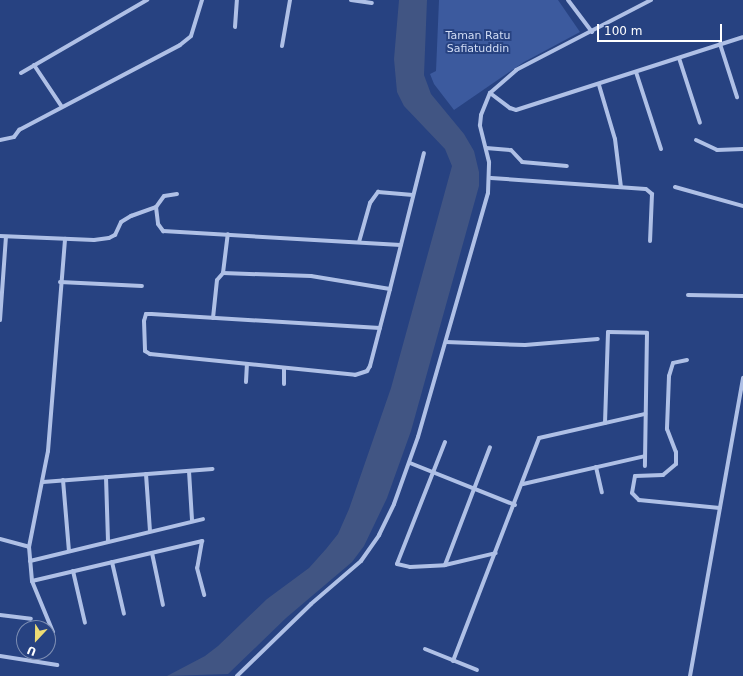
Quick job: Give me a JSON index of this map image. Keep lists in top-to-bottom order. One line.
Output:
{"parks":["Taman Ratu Safiatuddin"],"scale_bar":"100 m","north":"bottom"}
